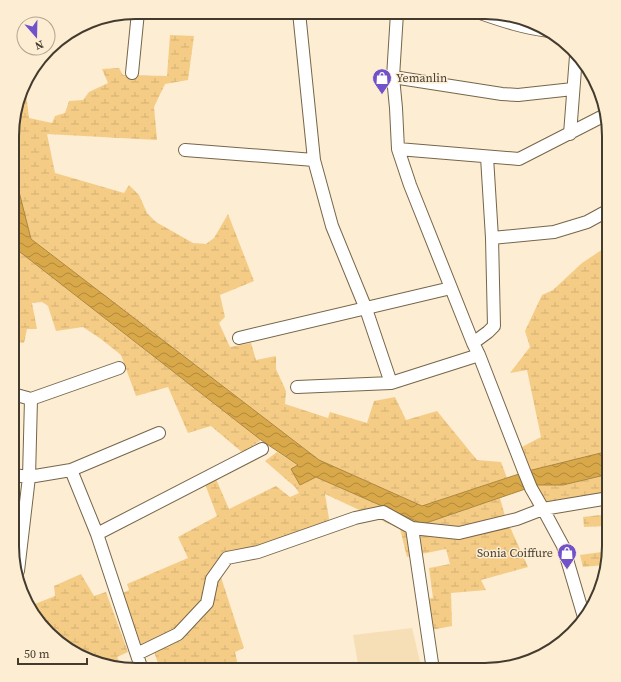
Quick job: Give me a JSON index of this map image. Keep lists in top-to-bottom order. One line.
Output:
{"places":{"shop":["Yemanlin","Sonia Coiffure"]},"scale_bar":"50 m","north":"bottom"}
